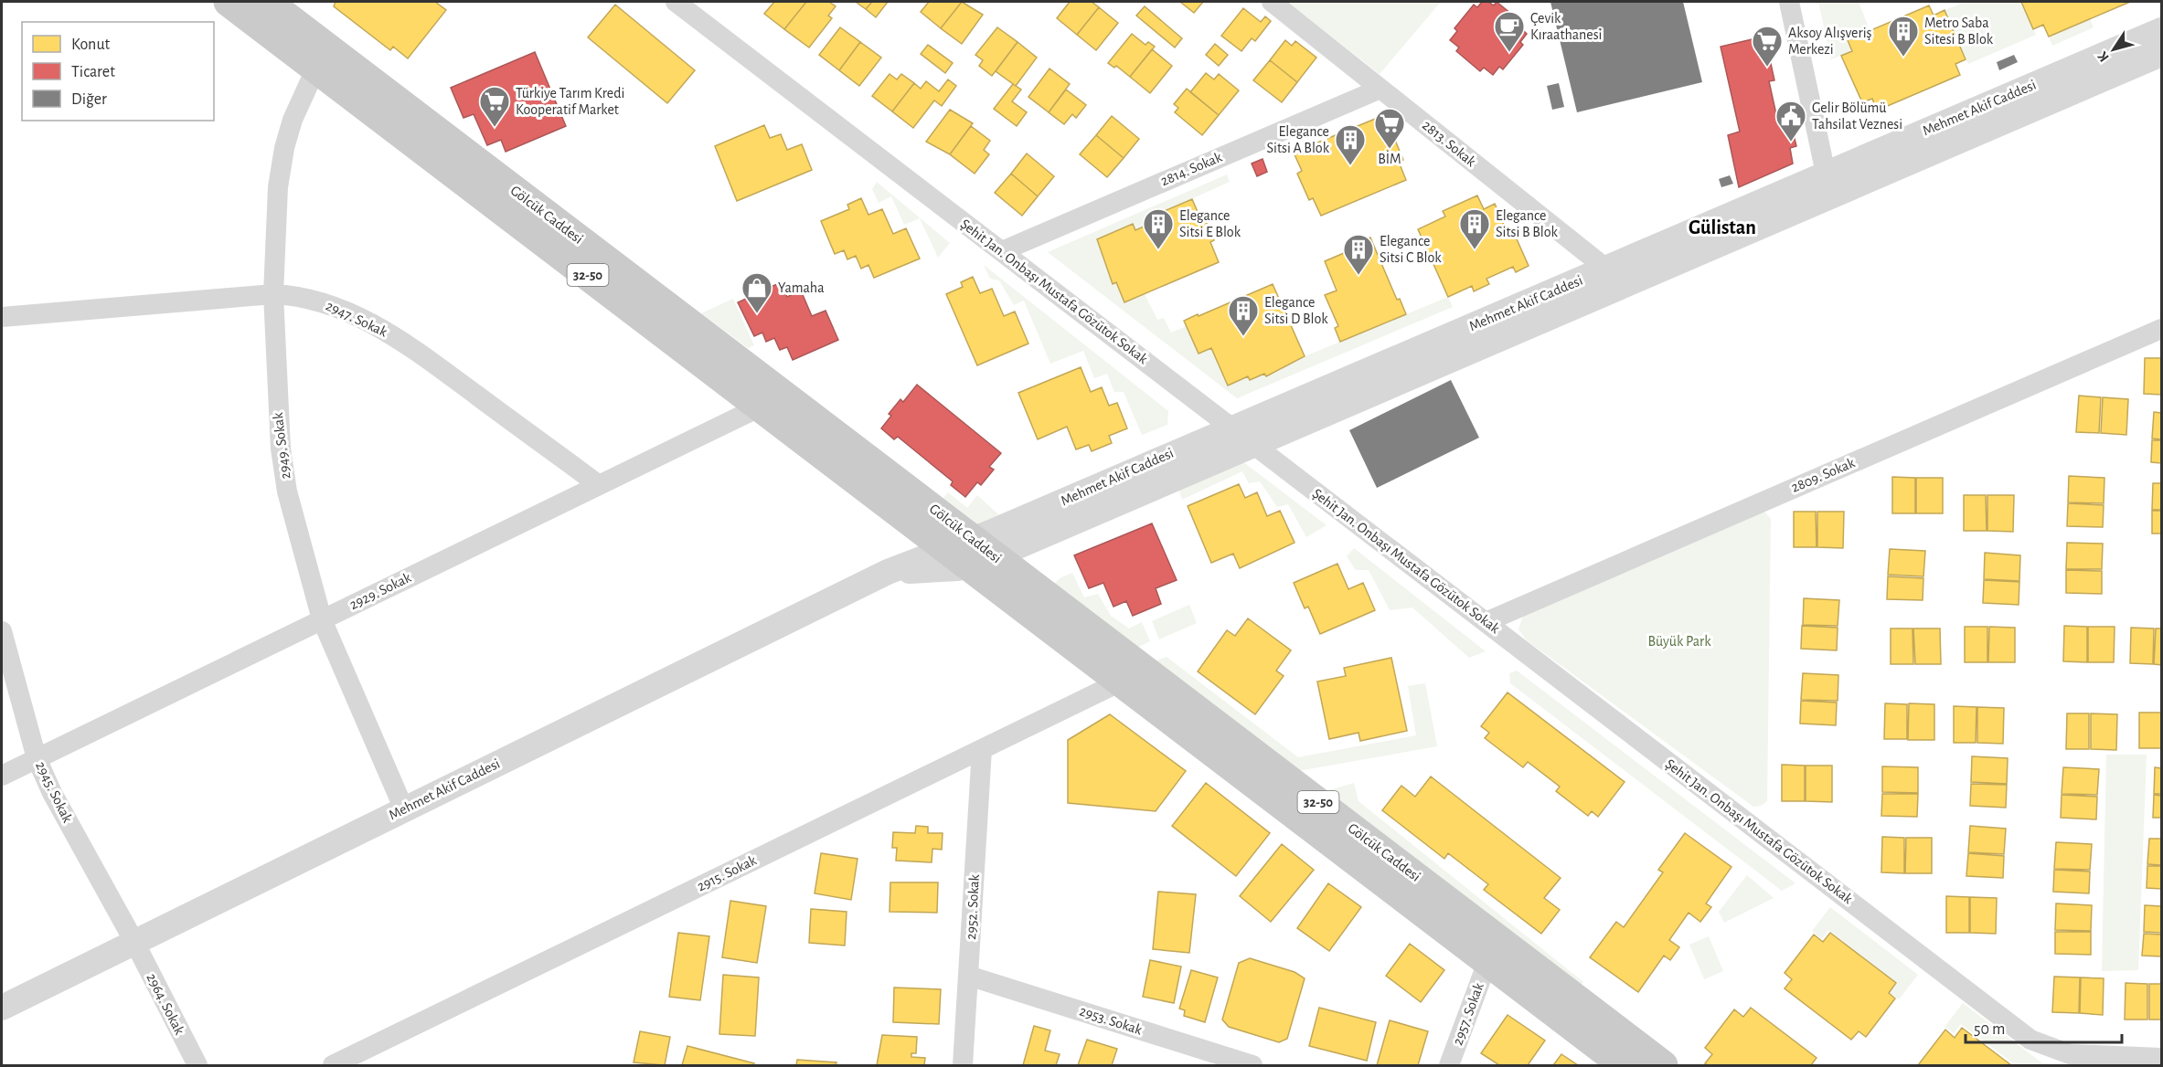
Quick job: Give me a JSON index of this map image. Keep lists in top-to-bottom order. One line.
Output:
{"streets":{"main road":["Gölcük Caddesi","32-50"],"street":["Mehmet Akif Caddesi","2813. Sokak","2814. Sokak","Şehit Jan. Onbaşı Mustafa Gözütok Sokak","2947. Sokak","2949. Sokak","2809. Sokak","2929. Sokak","2945. Sokak","2915. Sokak","2952. Sokak","2964. Sokak","2957. Sokak","2953. Sokak"]},"crossings":[["Mehmet Akif Caddesi","2813. Sokak"],["Mehmet Akif Caddesi","Gölcük Caddesi"],["Mehmet Akif Caddesi","Şehit Jan. Onbaşı Mustafa Gözütok Sokak"],["Mehmet Akif Caddesi","2949. Sokak"],["Mehmet Akif Caddesi","2945. Sokak"],["Mehmet Akif Caddesi","2964. Sokak"],["2813. Sokak","2814. Sokak"],["2814. Sokak","Şehit Jan. Onbaşı Mustafa Gözütok Sokak"],["Gölcük Caddesi","2949. Sokak"],["Gölcük Caddesi","2929. Sokak"],["Gölcük Caddesi","2915. Sokak"],["Gölcük Caddesi","2957. Sokak"],["Şehit Jan. Onbaşı Mustafa Gözütok Sokak","2809. Sokak"],["2947. Sokak","2949. Sokak"],["2947. Sokak","2929. Sokak"],["2949. Sokak","2929. Sokak"],["2929. Sokak","2945. Sokak"],["2945. Sokak","2964. Sokak"],["2915. Sokak","2952. Sokak"],["2952. Sokak","2953. Sokak"]],"districts":["Gülistan"],"parks":["Büyük Park"],"places":{"cafe":["Çevik Kıraathanesi"],"building":["Metro Saba Sitesi B Blok","Elegance Sitsi A Blok","Elegance Sitsi E Blok","Elegance Sitsi B Blok","Elegance Sitsi C Blok","Elegance Sitsi D Blok"],"supermarket":["Aksoy Alışveriş Merkezi","Türkiye Tarım Kredi Kooperatif Market","BİM"],"public building":["Gelir Bölümü Tahsilat Veznesi"],"shop":["Yamaha"]},"legend":["Konut","Ticaret","Diğer"],"scale_bar":"50 m","north":"bottom left"}
